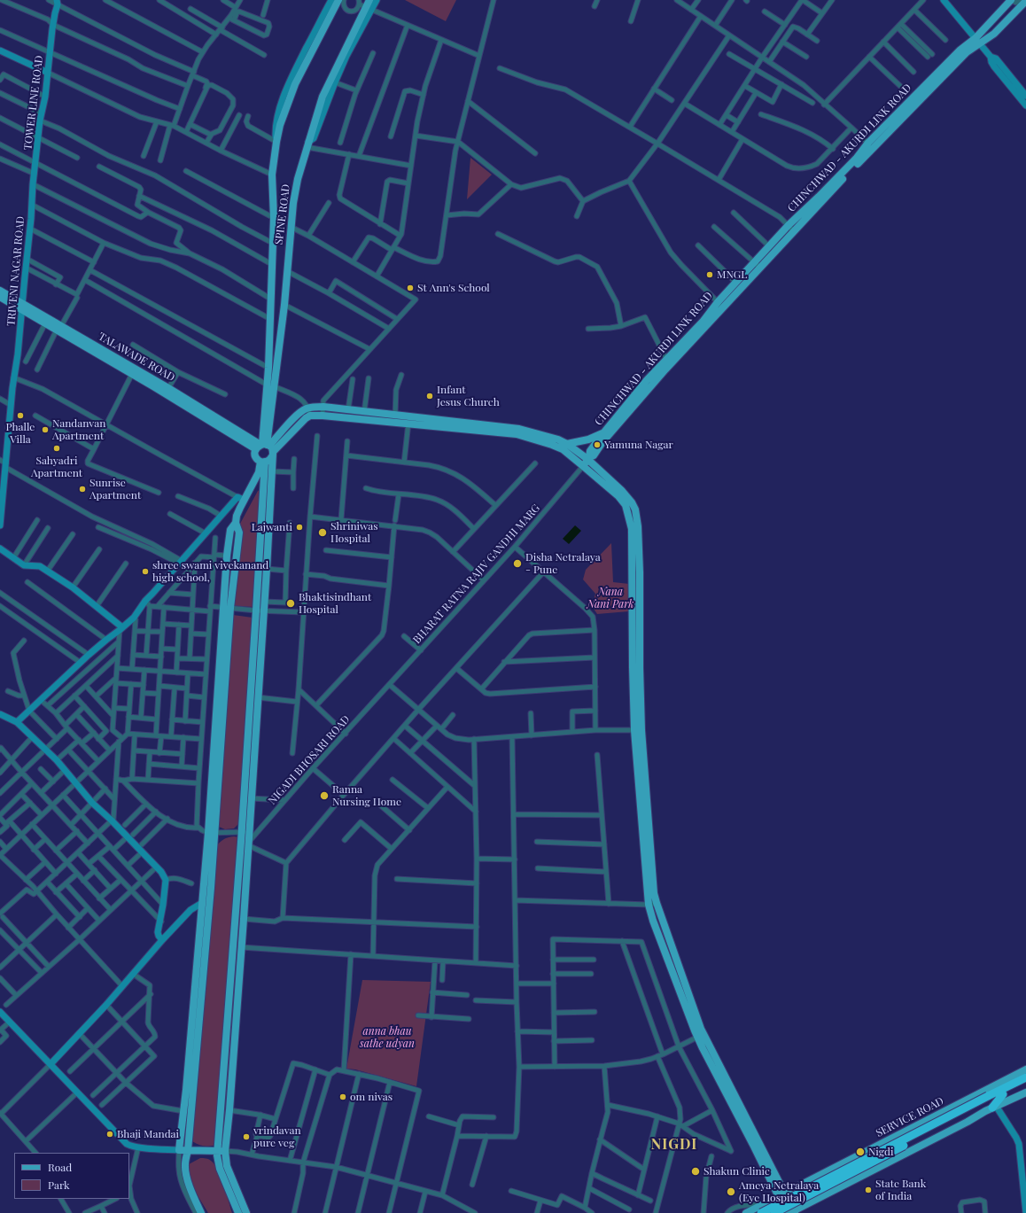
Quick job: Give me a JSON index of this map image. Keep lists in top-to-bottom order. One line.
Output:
{"streets":{"main road":["CHINCHWAD - AKURDI LINK ROAD","SPINE ROAD","TALAWADE ROAD","SERVICE ROAD"],"street":["TOWER LINE ROAD","TRIVENI NAGAR ROAD","BHARAT RATNA RAJIV GANDHI MARG","NIGADI BHOSARI ROAD"]},"crossings":[["TOWER LINE ROAD","TRIVENI NAGAR ROAD"],["SPINE ROAD","TALAWADE ROAD"],["TRIVENI NAGAR ROAD","TALAWADE ROAD"],["BHARAT RATNA RAJIV GANDHI MARG","NIGADI BHOSARI ROAD"]],"districts":["NIGDI"],"parks":["Nana Nani Park","anna bhau sathe udyan"],"places":["MNGL","St Ann's School","Infant Jesus Church","Phalle Villa","Nandanvan Apartment","Yamuna Nagar","Sahyadri Apartment","Sunrise Apartment","Lajwanti","Shriniwas Hospital","Disha Netralaya - Pune","shree swami vivekanand high school,","Bhaktisindhant Hospital","Ranna Nursing Home","om nivas","Bhaji Mandai","vrindavan pure veg","Nigdi","Shakun Clinic","State Bank of India","Ameya Netralaya (Eye Hospital)"],"legend":["Road","Park"]}
